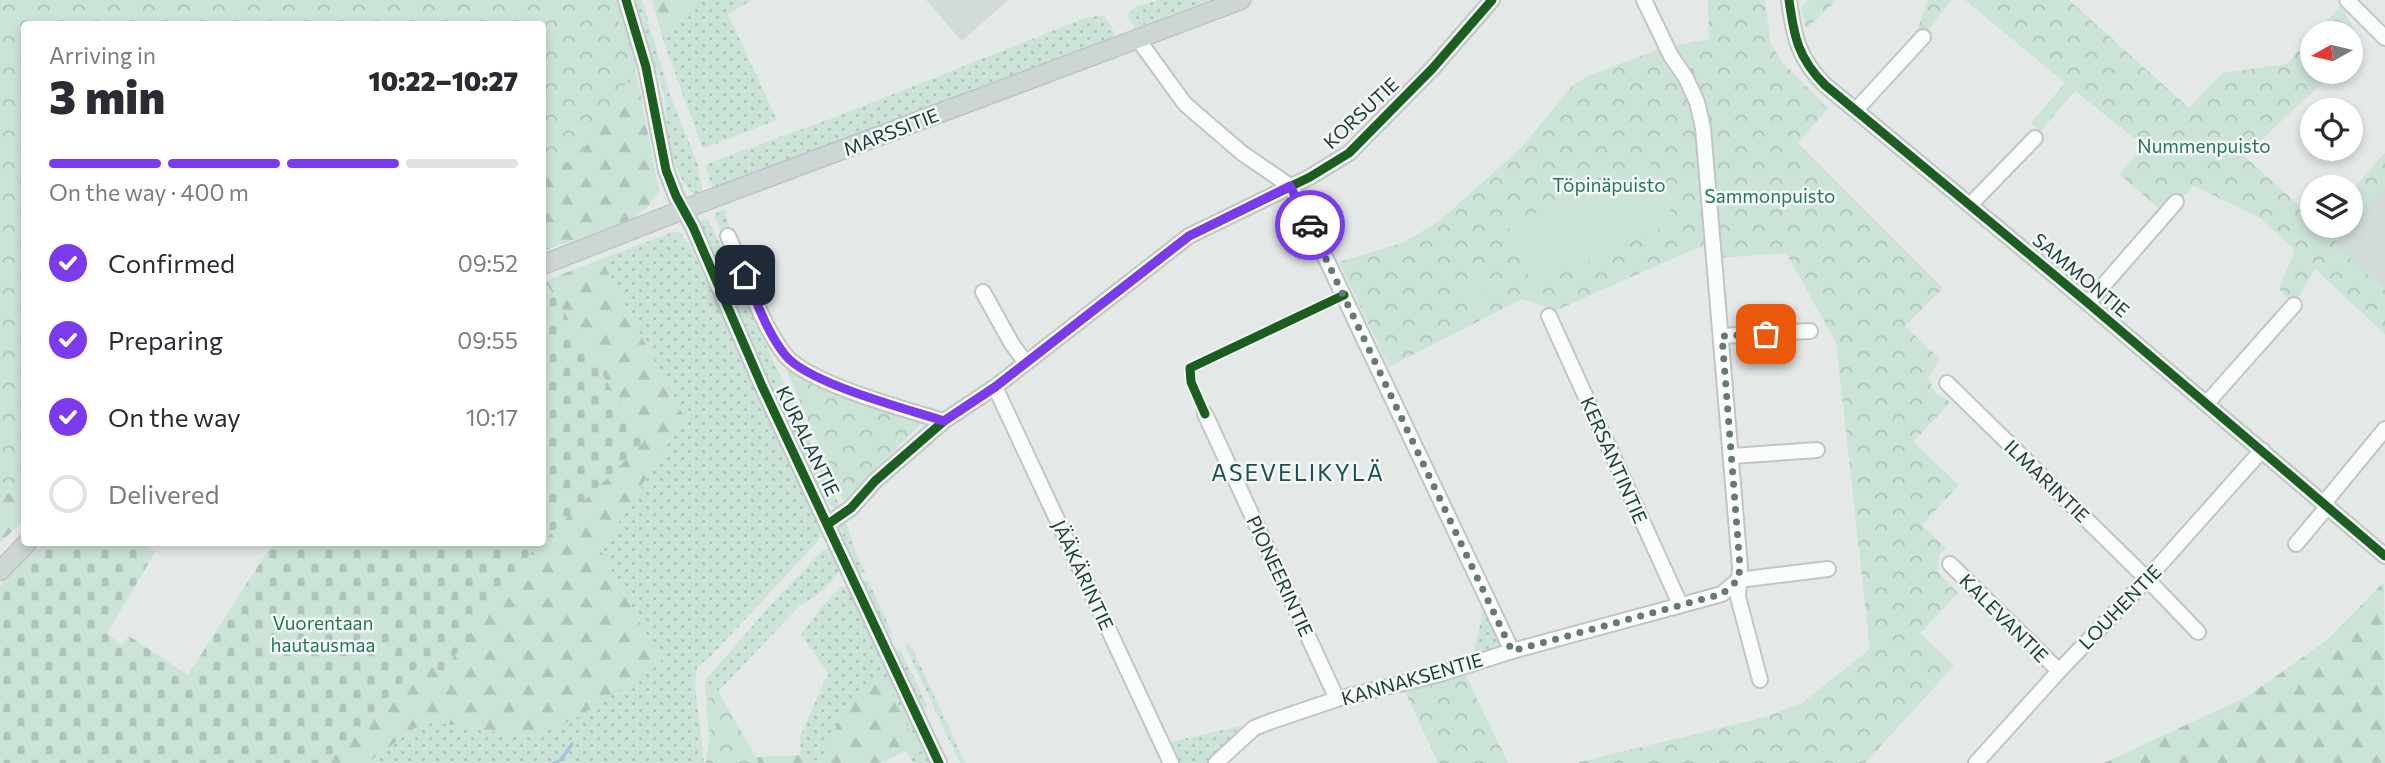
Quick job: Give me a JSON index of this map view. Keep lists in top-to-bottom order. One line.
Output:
{"streets":{"main road":["MARSSITIE"],"street":["KORSUTIE","SAMMONTIE","KURALANTIE","KERSANTINTIE","ILMARINTIE","JÄÄKÄRINTIE","PIONEERINTIE","LOUHENTIE","KALEVANTIE","KANNAKSENTIE"]},"crossings":[["KORSUTIE","KURALANTIE"],["KORSUTIE","JÄÄKÄRINTIE"],["MARSSITIE","KURALANTIE"],["SAMMONTIE","LOUHENTIE"],["KERSANTINTIE","KANNAKSENTIE"],["ILMARINTIE","LOUHENTIE"],["PIONEERINTIE","KANNAKSENTIE"],["LOUHENTIE","KALEVANTIE"]],"districts":["ASEVELIKYLÄ"],"parks":["Nummenpuisto","Töpinäpuisto","Sammonpuisto","Vuorentaan hautausmaa"],"north":"left","page":{"heading":["3 min","Arriving in","10:22–10:27"],"bar":"On the way · 400 m","list":[["Confirmed","09:52"],["Preparing","09:55"],["On the way","10:17"],"Delivered"]}}
